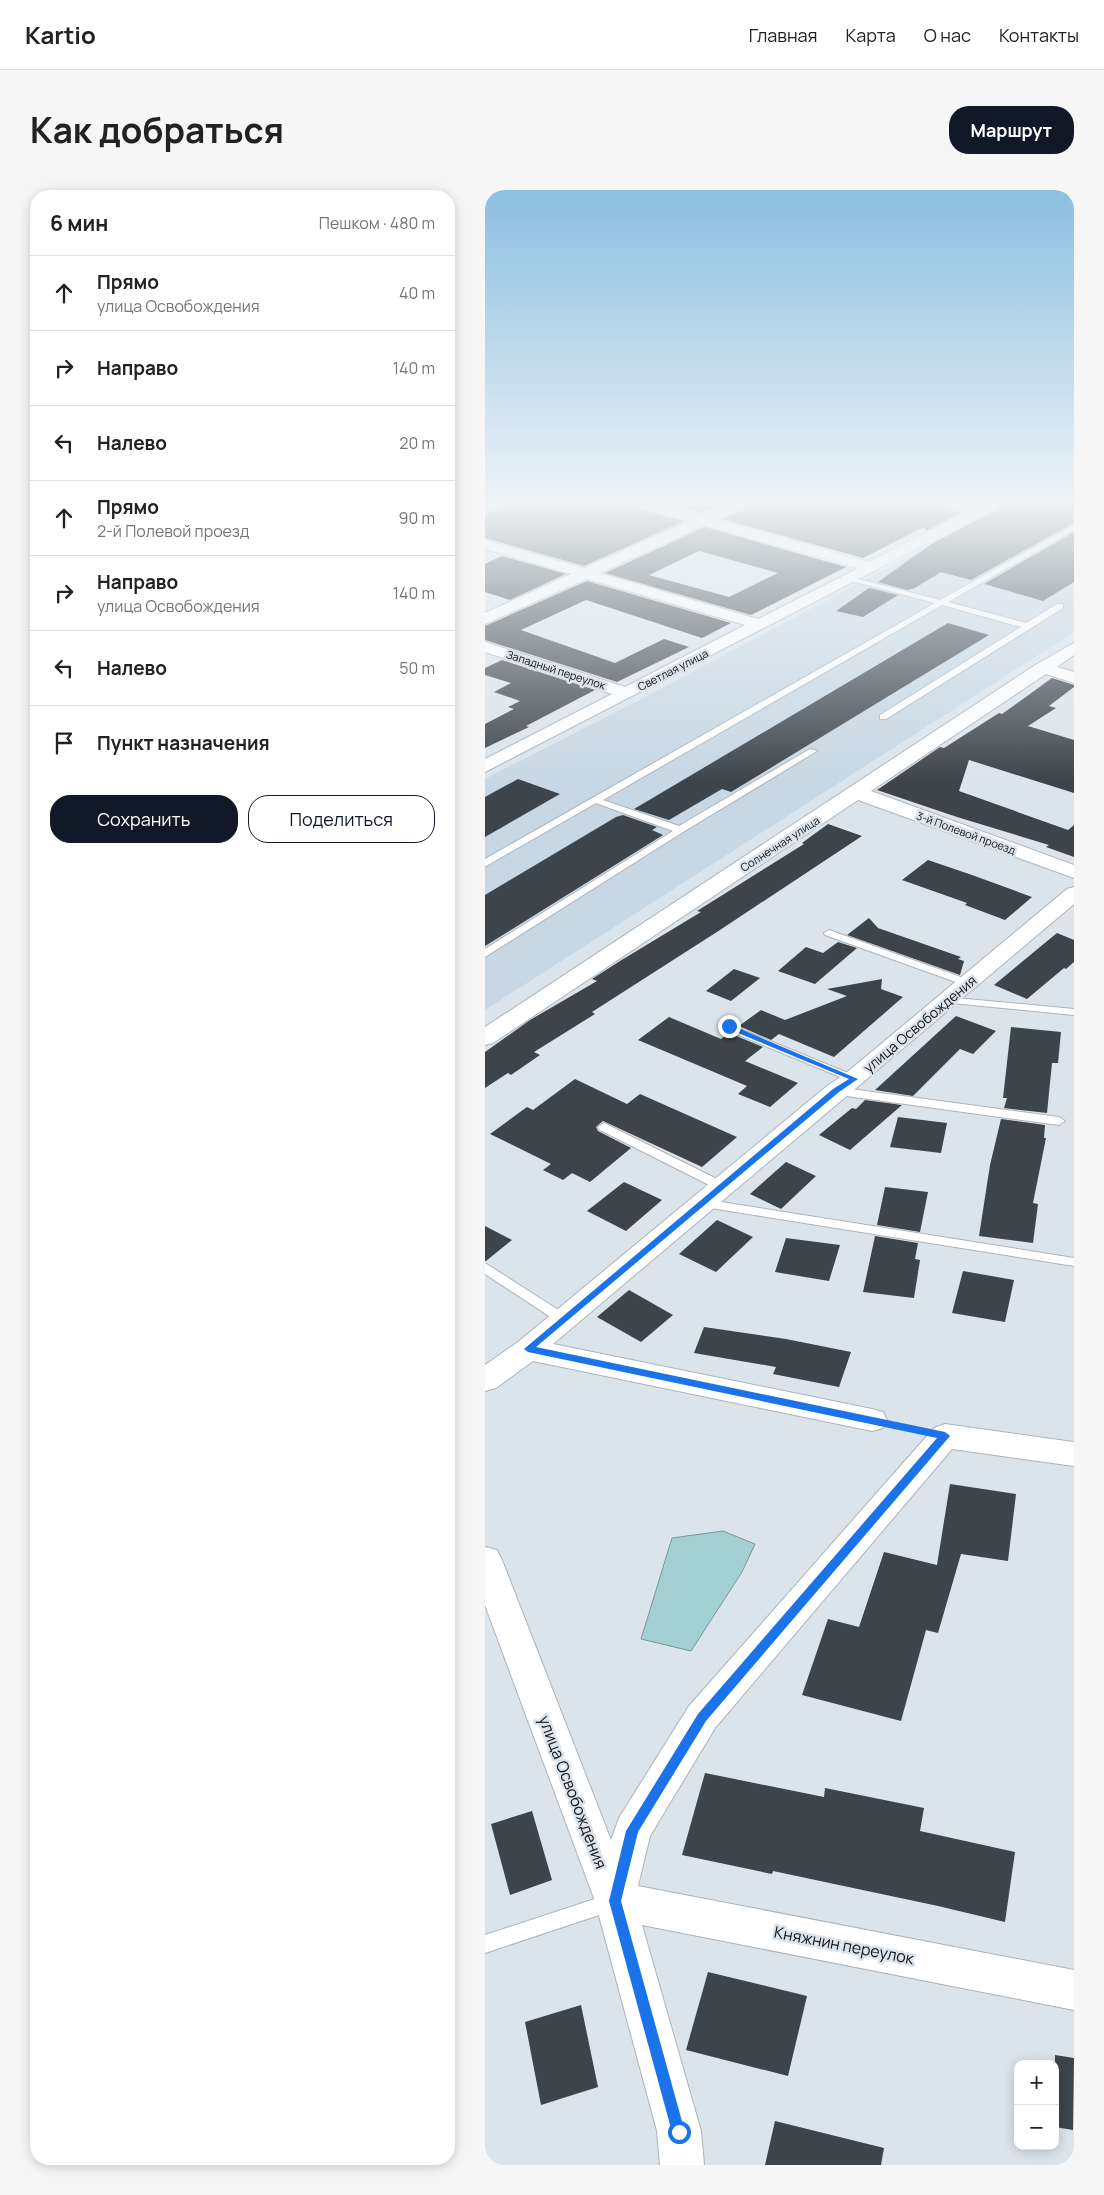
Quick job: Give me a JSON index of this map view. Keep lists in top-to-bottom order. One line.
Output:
{"streets":{"street":["Западный переулок","Светлая улица","3-й Полевой проезд","Солнечная улица","улица Освобождения","Княжнин переулок"]},"crossings":[["Западный переулок","Светлая улица"],["3-й Полевой проезд","Солнечная улица"],["улица Освобождения","Княжнин переулок"]],"page":{"header":"Kartio","nav":["Главная","Карта","О нас","Контакты"],"title":"Как добраться","buttons":["Маршрут",["Сохранить","Поделиться"]],"heading":["6 мин","Пешком · 480 m"],"list":[["Прямо","улица Освобождения","40 m"],["Направо","140 m"],["Налево","20 m"],["Прямо","2-й Полевой проезд","90 m"],["Направо","улица Освобождения","140 m"],["Налево","50 m"],"Пункт назначения"],"map_buttons":["+","−"]}}
